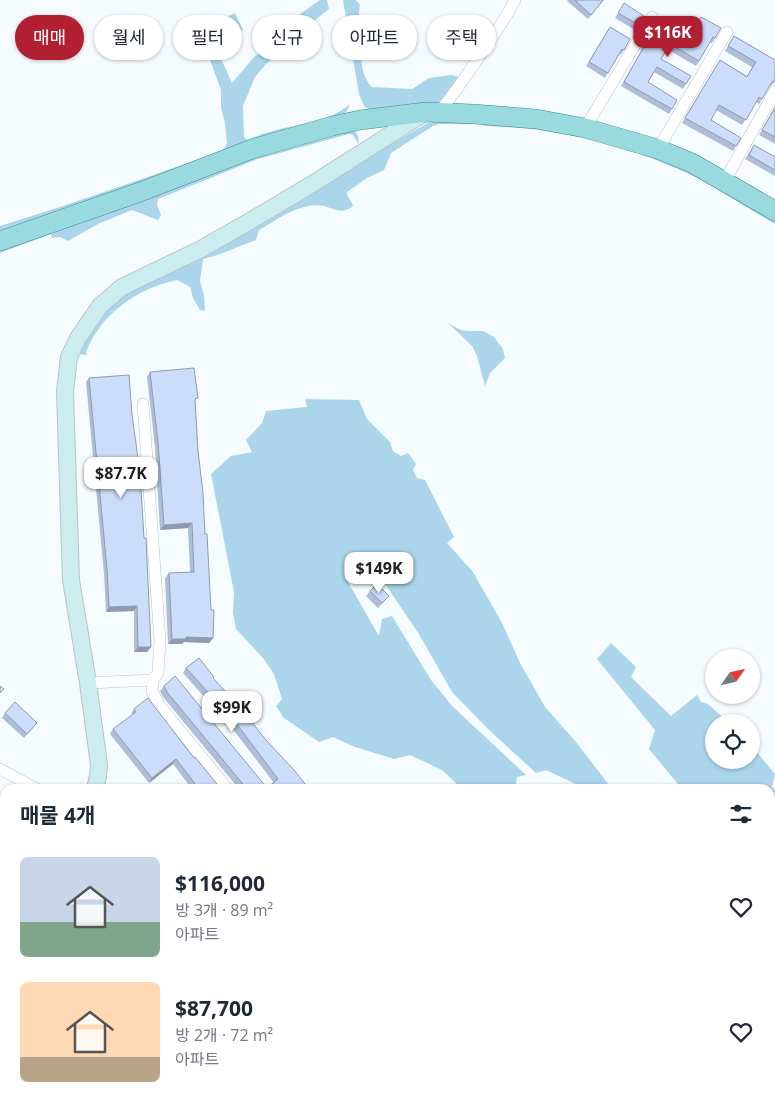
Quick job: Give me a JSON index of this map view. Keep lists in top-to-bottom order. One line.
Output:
{"north":"top right","page":{"chip":["매매","월세","필터","신규","아파트","주택"],"price":["$116K","$87.7K","$149K","$99K"],"heading":"매물 4개","list":[{"name":"$116,000","note":"방 3개 · 89 m² · 아파트"},{"name":"$87,700","note":"방 2개 · 72 m² · 아파트"}]}}
